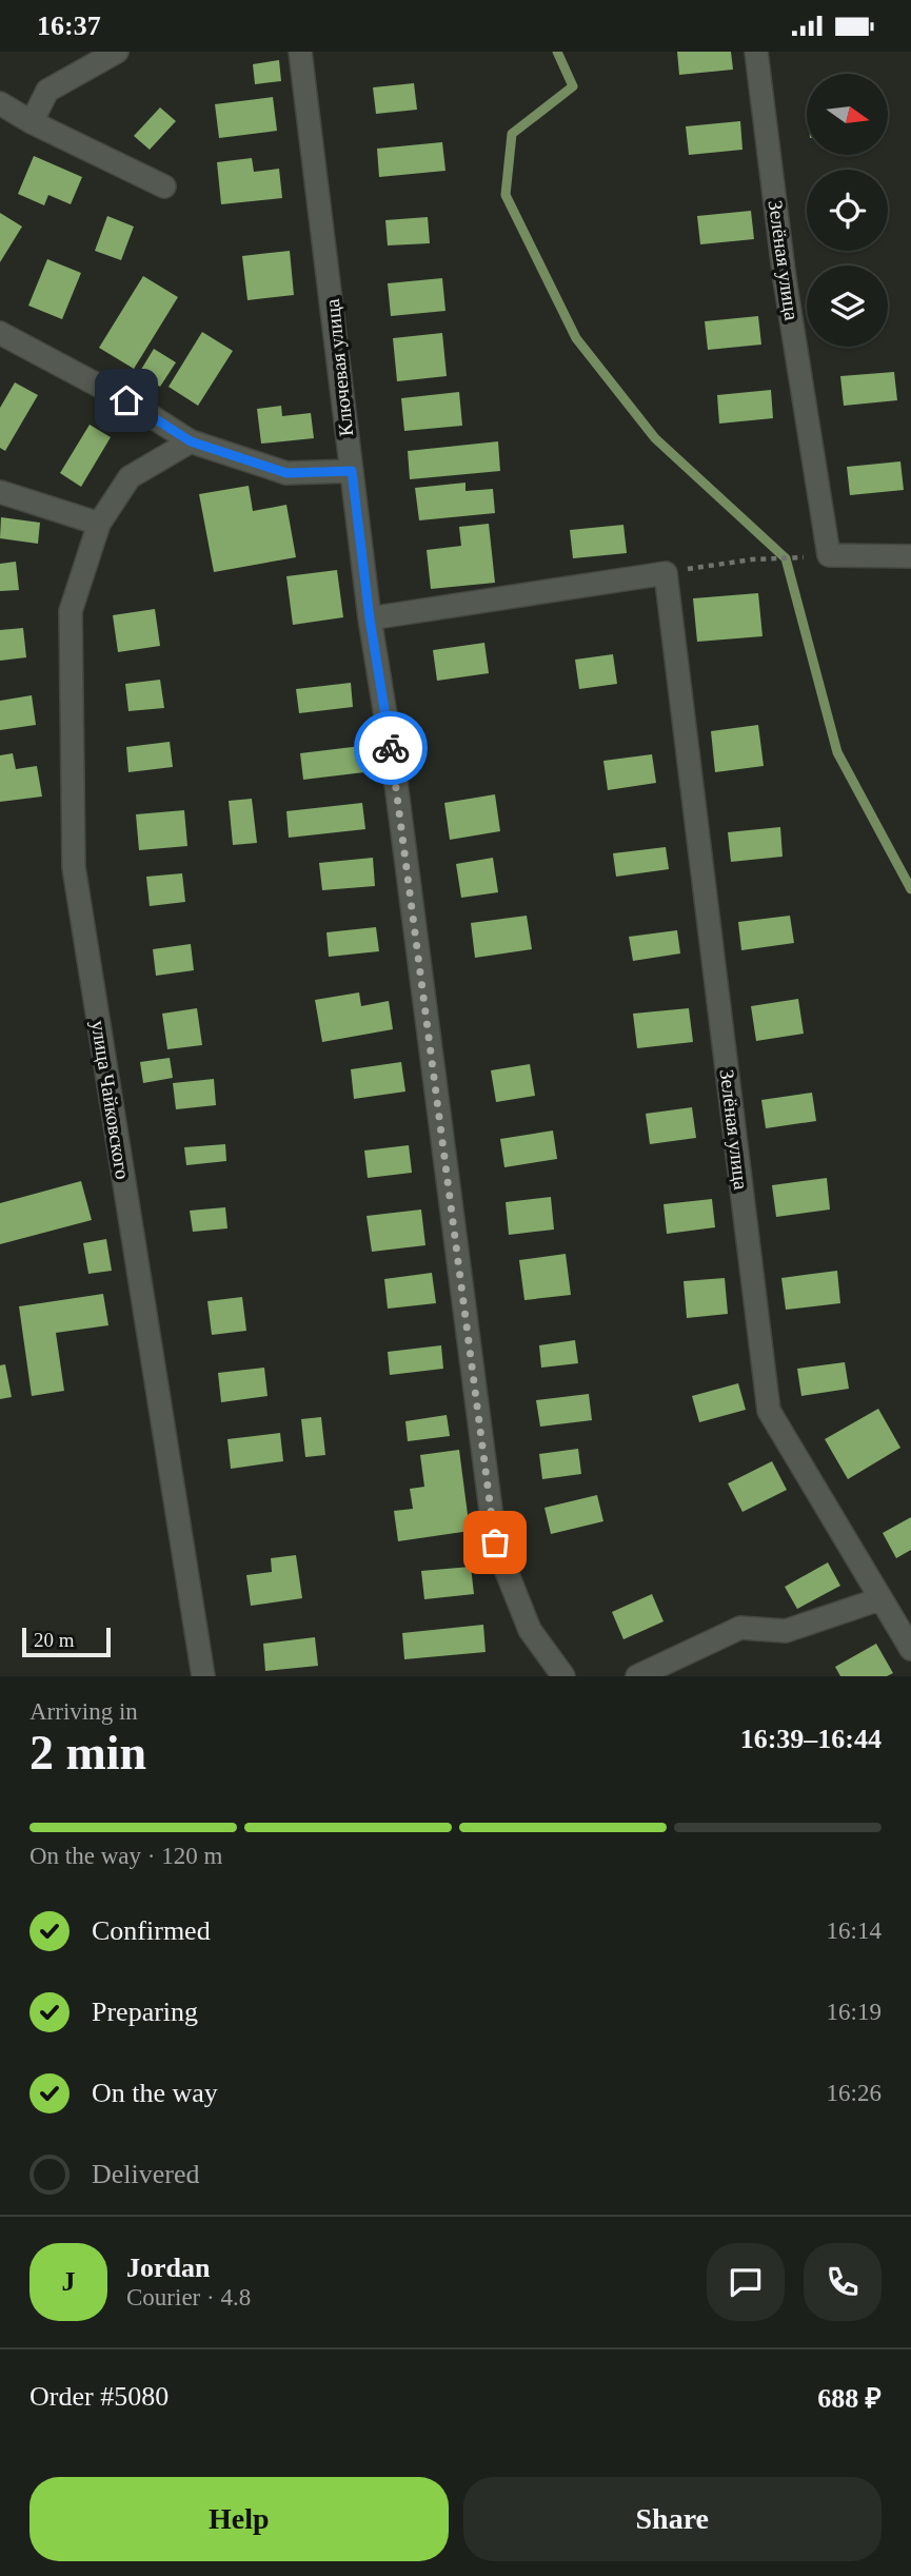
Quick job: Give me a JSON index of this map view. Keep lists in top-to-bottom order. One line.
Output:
{"streets":{"street":["Зелёная улица","Ключевая улица","улица Чайковского"]},"scale_bar":"20 m","north":"right","page":{"status":"16:37","scale":"20 m","heading":["2 min","Arriving in","16:39–16:44"],"panel":["Jordan","Courier · 4.8","Order #5080","688 ₽"],"bar":"On the way · 120 m","list":[["Confirmed","16:14"],["Preparing","16:19"],["On the way","16:26"],"Delivered"],"round":"J","buttons":["Help","Share"]}}
